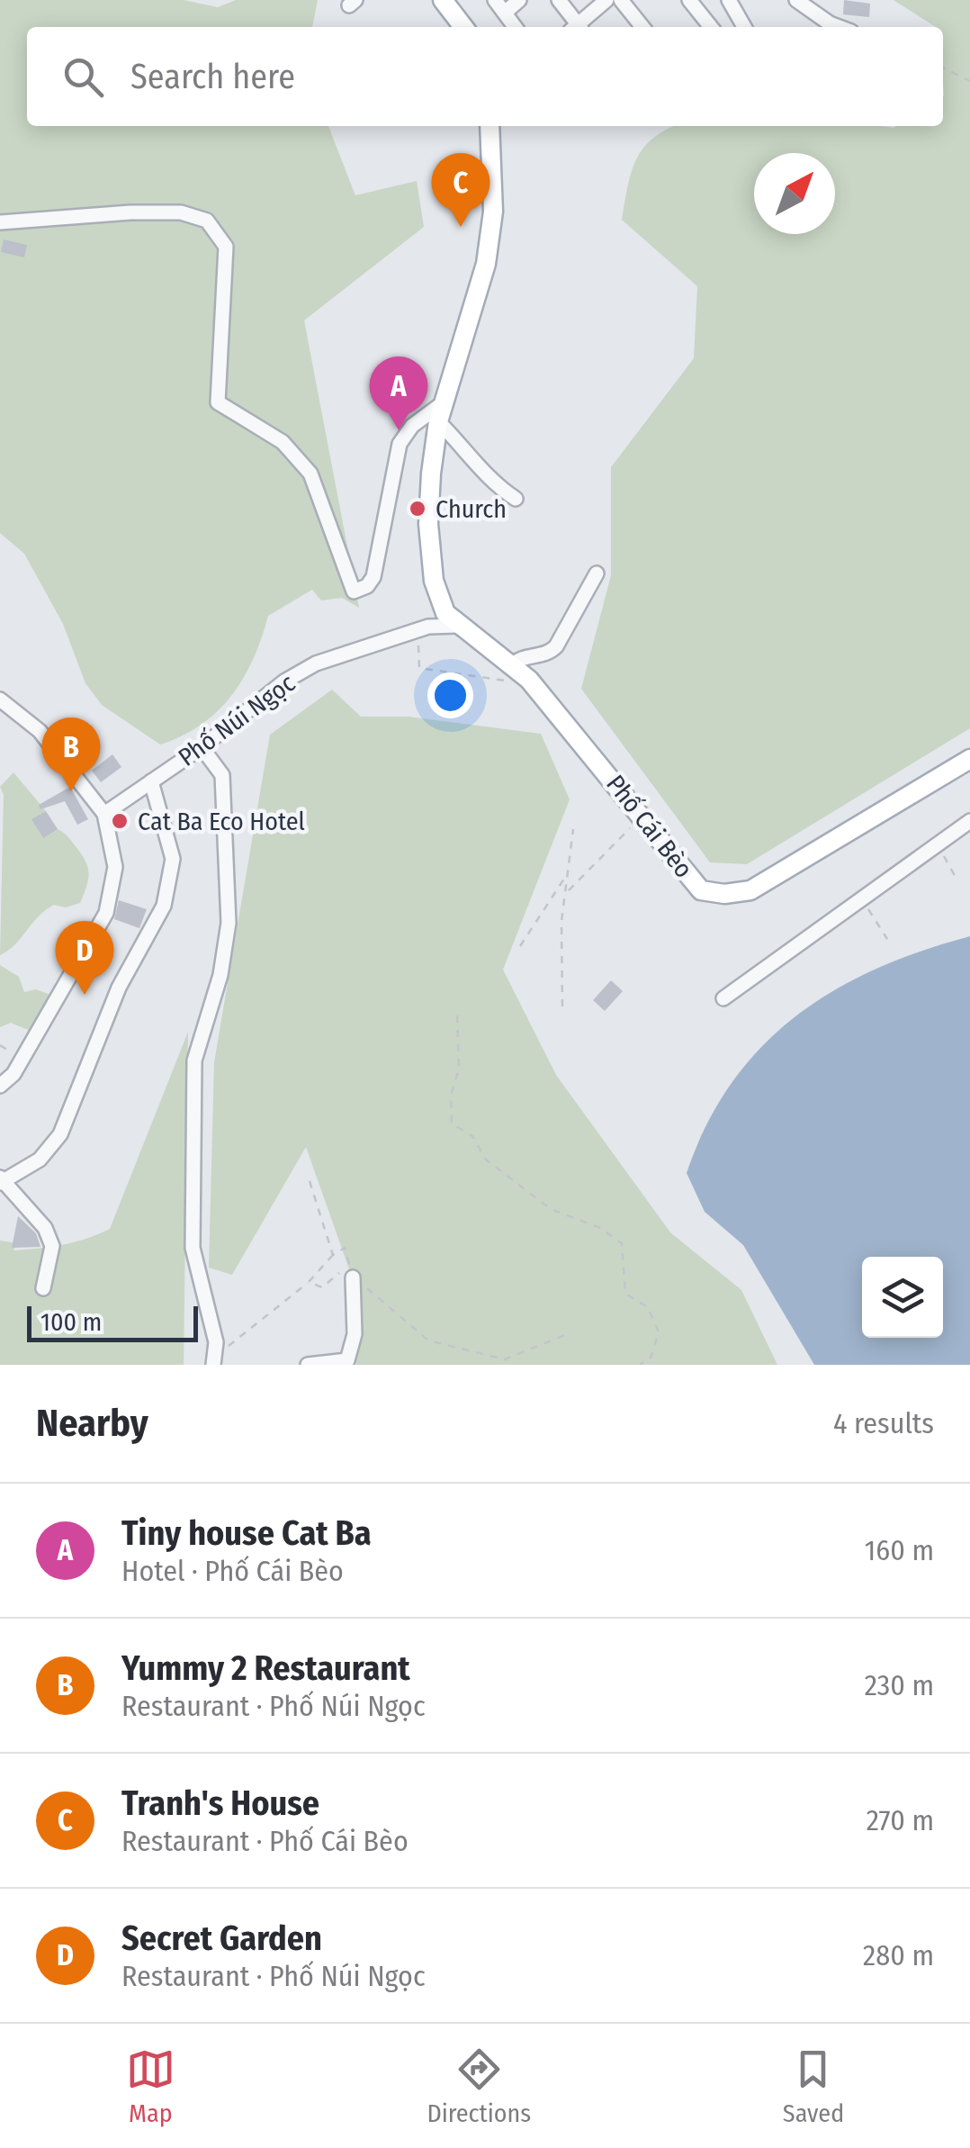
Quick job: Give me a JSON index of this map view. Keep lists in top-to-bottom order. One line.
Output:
{"streets":{"main road":["Phố Cái Bèo"],"street":["Phố Núi Ngọc"]},"crossings":[["Phố Núi Ngọc","Phố Cái Bèo"]],"places":["Church","Cat Ba Eco Hotel"],"scale_bar":"100 m","north":"top right","page":{"search":"Search here","pins":["C","A","B","D"],"scale":"100 m","heading":["Nearby","4 results"],"list":[{"mark":"A","name":"Tiny house Cat Ba","note":"Hotel · Phố Cái Bèo","value":"160 m"},{"mark":"B","name":"Yummy 2 Restaurant","note":"Restaurant · Phố Núi Ngọc","value":"230 m"},{"mark":"C","name":"Tranh's House","note":"Restaurant · Phố Cái Bèo","value":"270 m"},{"mark":"D","name":"Secret Garden","note":"Restaurant · Phố Núi Ngọc","value":"280 m"}],"nav":["Map","Directions","Saved"]}}
